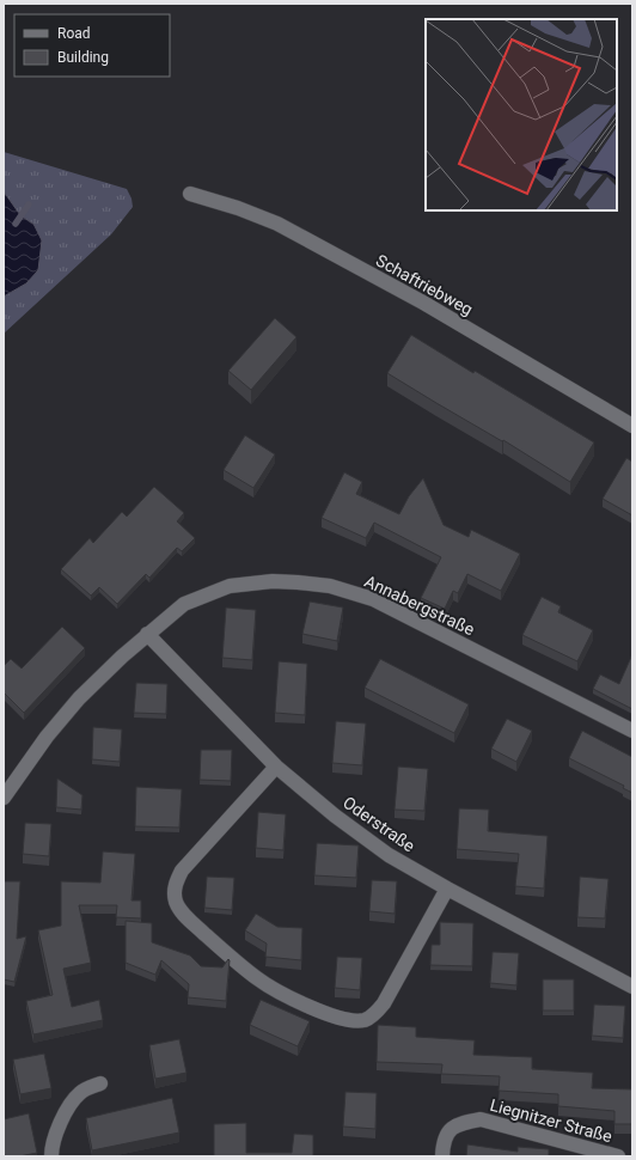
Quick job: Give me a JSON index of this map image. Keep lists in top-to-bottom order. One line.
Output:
{"streets":{"street":["Schaftriebweg","Annabergstraße","Oderstraße","Liegnitzer Straße"]},"crossings":[["Annabergstraße","Oderstraße"]],"legend":["Road","Building"]}
